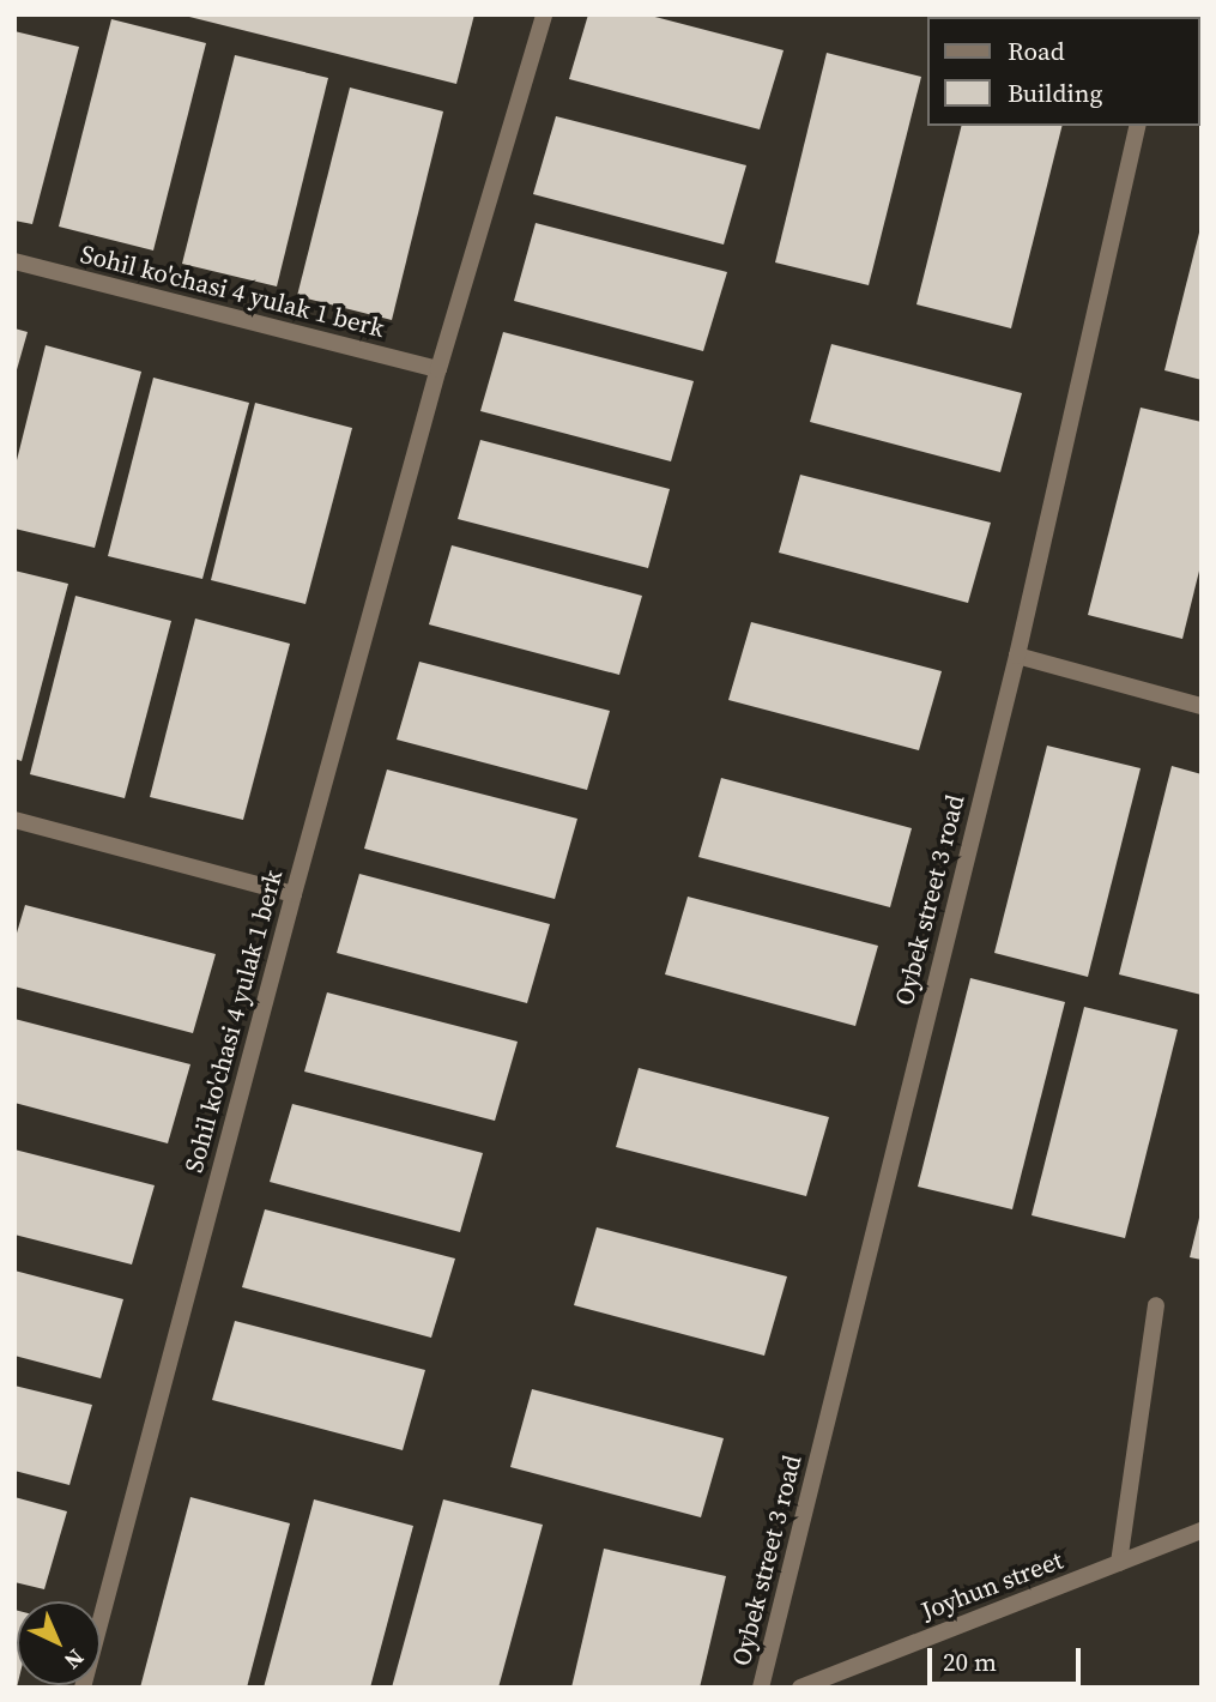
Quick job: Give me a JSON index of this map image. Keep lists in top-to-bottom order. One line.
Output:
{"streets":{"street":["Sohil ko'chasi 4 yulak 1 berk","Oybek street 3 road","Joyhun street"]},"legend":["Road","Building"],"scale_bar":"20 m","north":"bottom right"}
